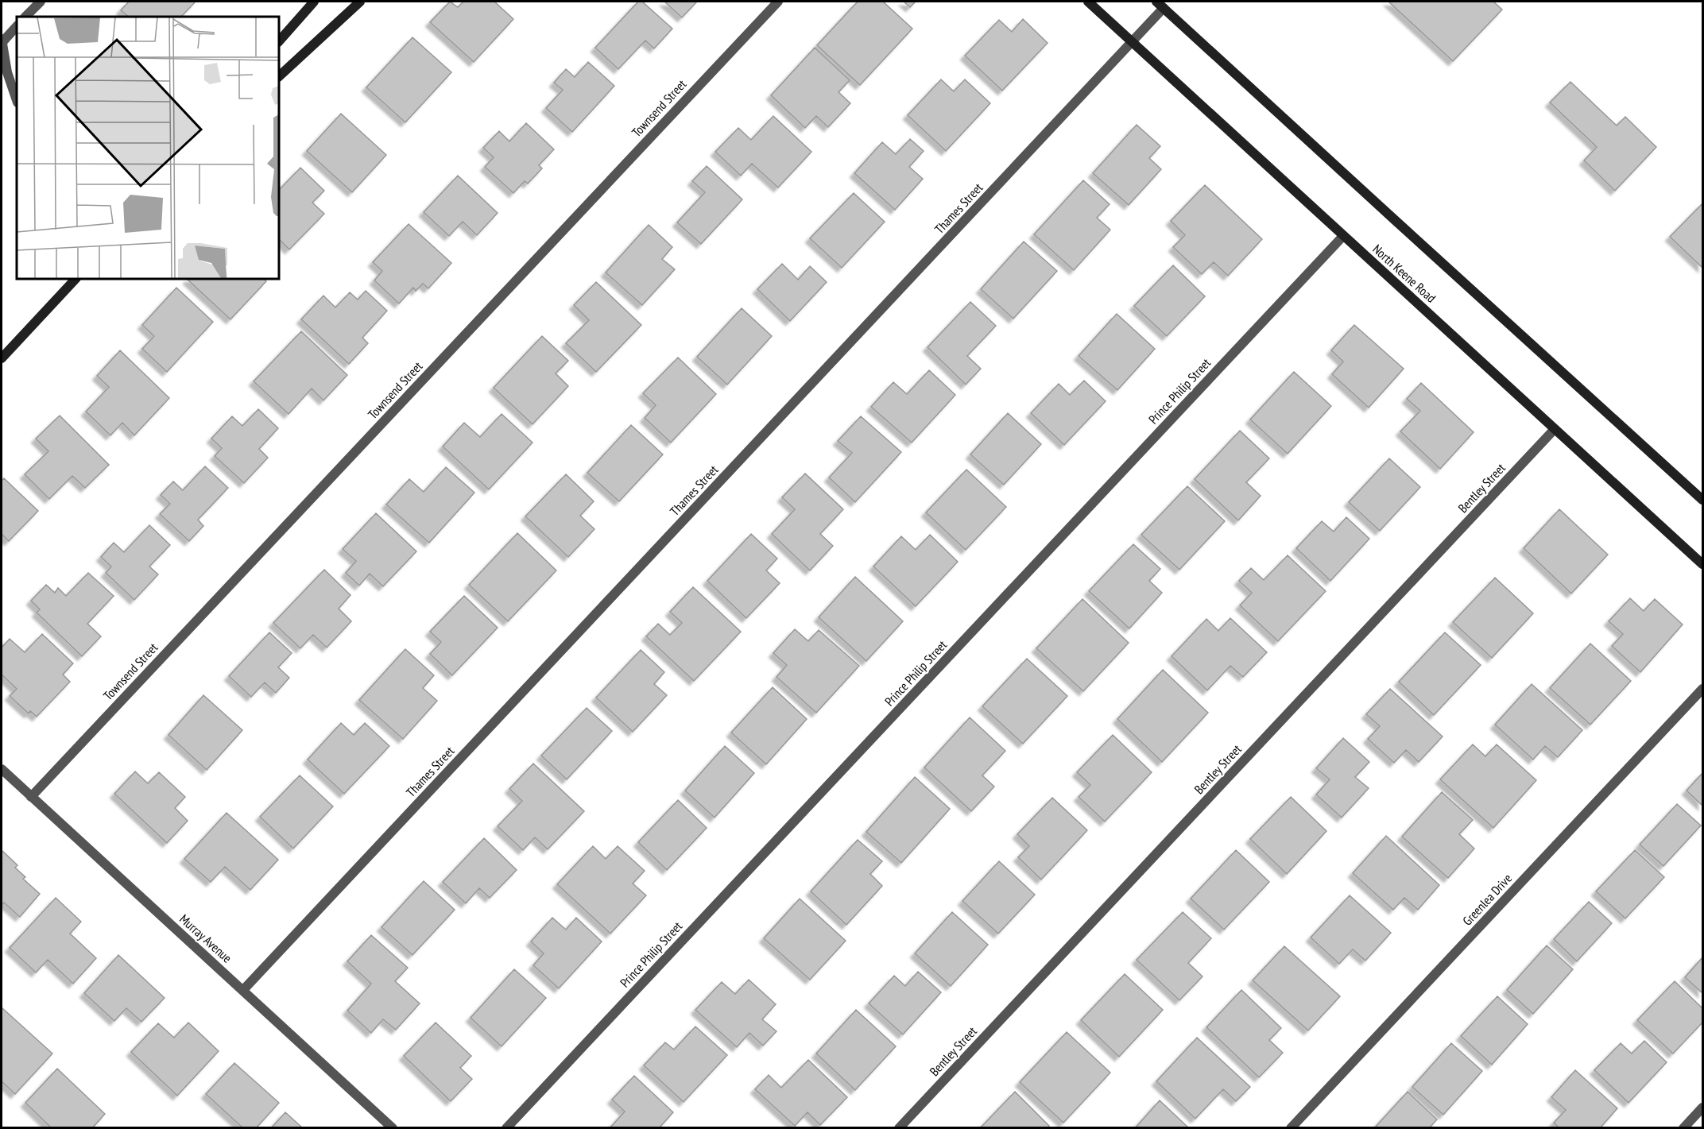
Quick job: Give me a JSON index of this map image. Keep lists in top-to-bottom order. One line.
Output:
{"streets":{"main road":["North Keene Road"],"street":["Townsend Street","Thames Street","Prince Philip Street","Bentley Street","Greenlea Drive","Murray Avenue"]},"crossings":[["Townsend Street","Murray Avenue"],["Thames Street","North Keene Road"],["Thames Street","Murray Avenue"],["North Keene Road","Prince Philip Street"],["North Keene Road","Bentley Street"]]}
